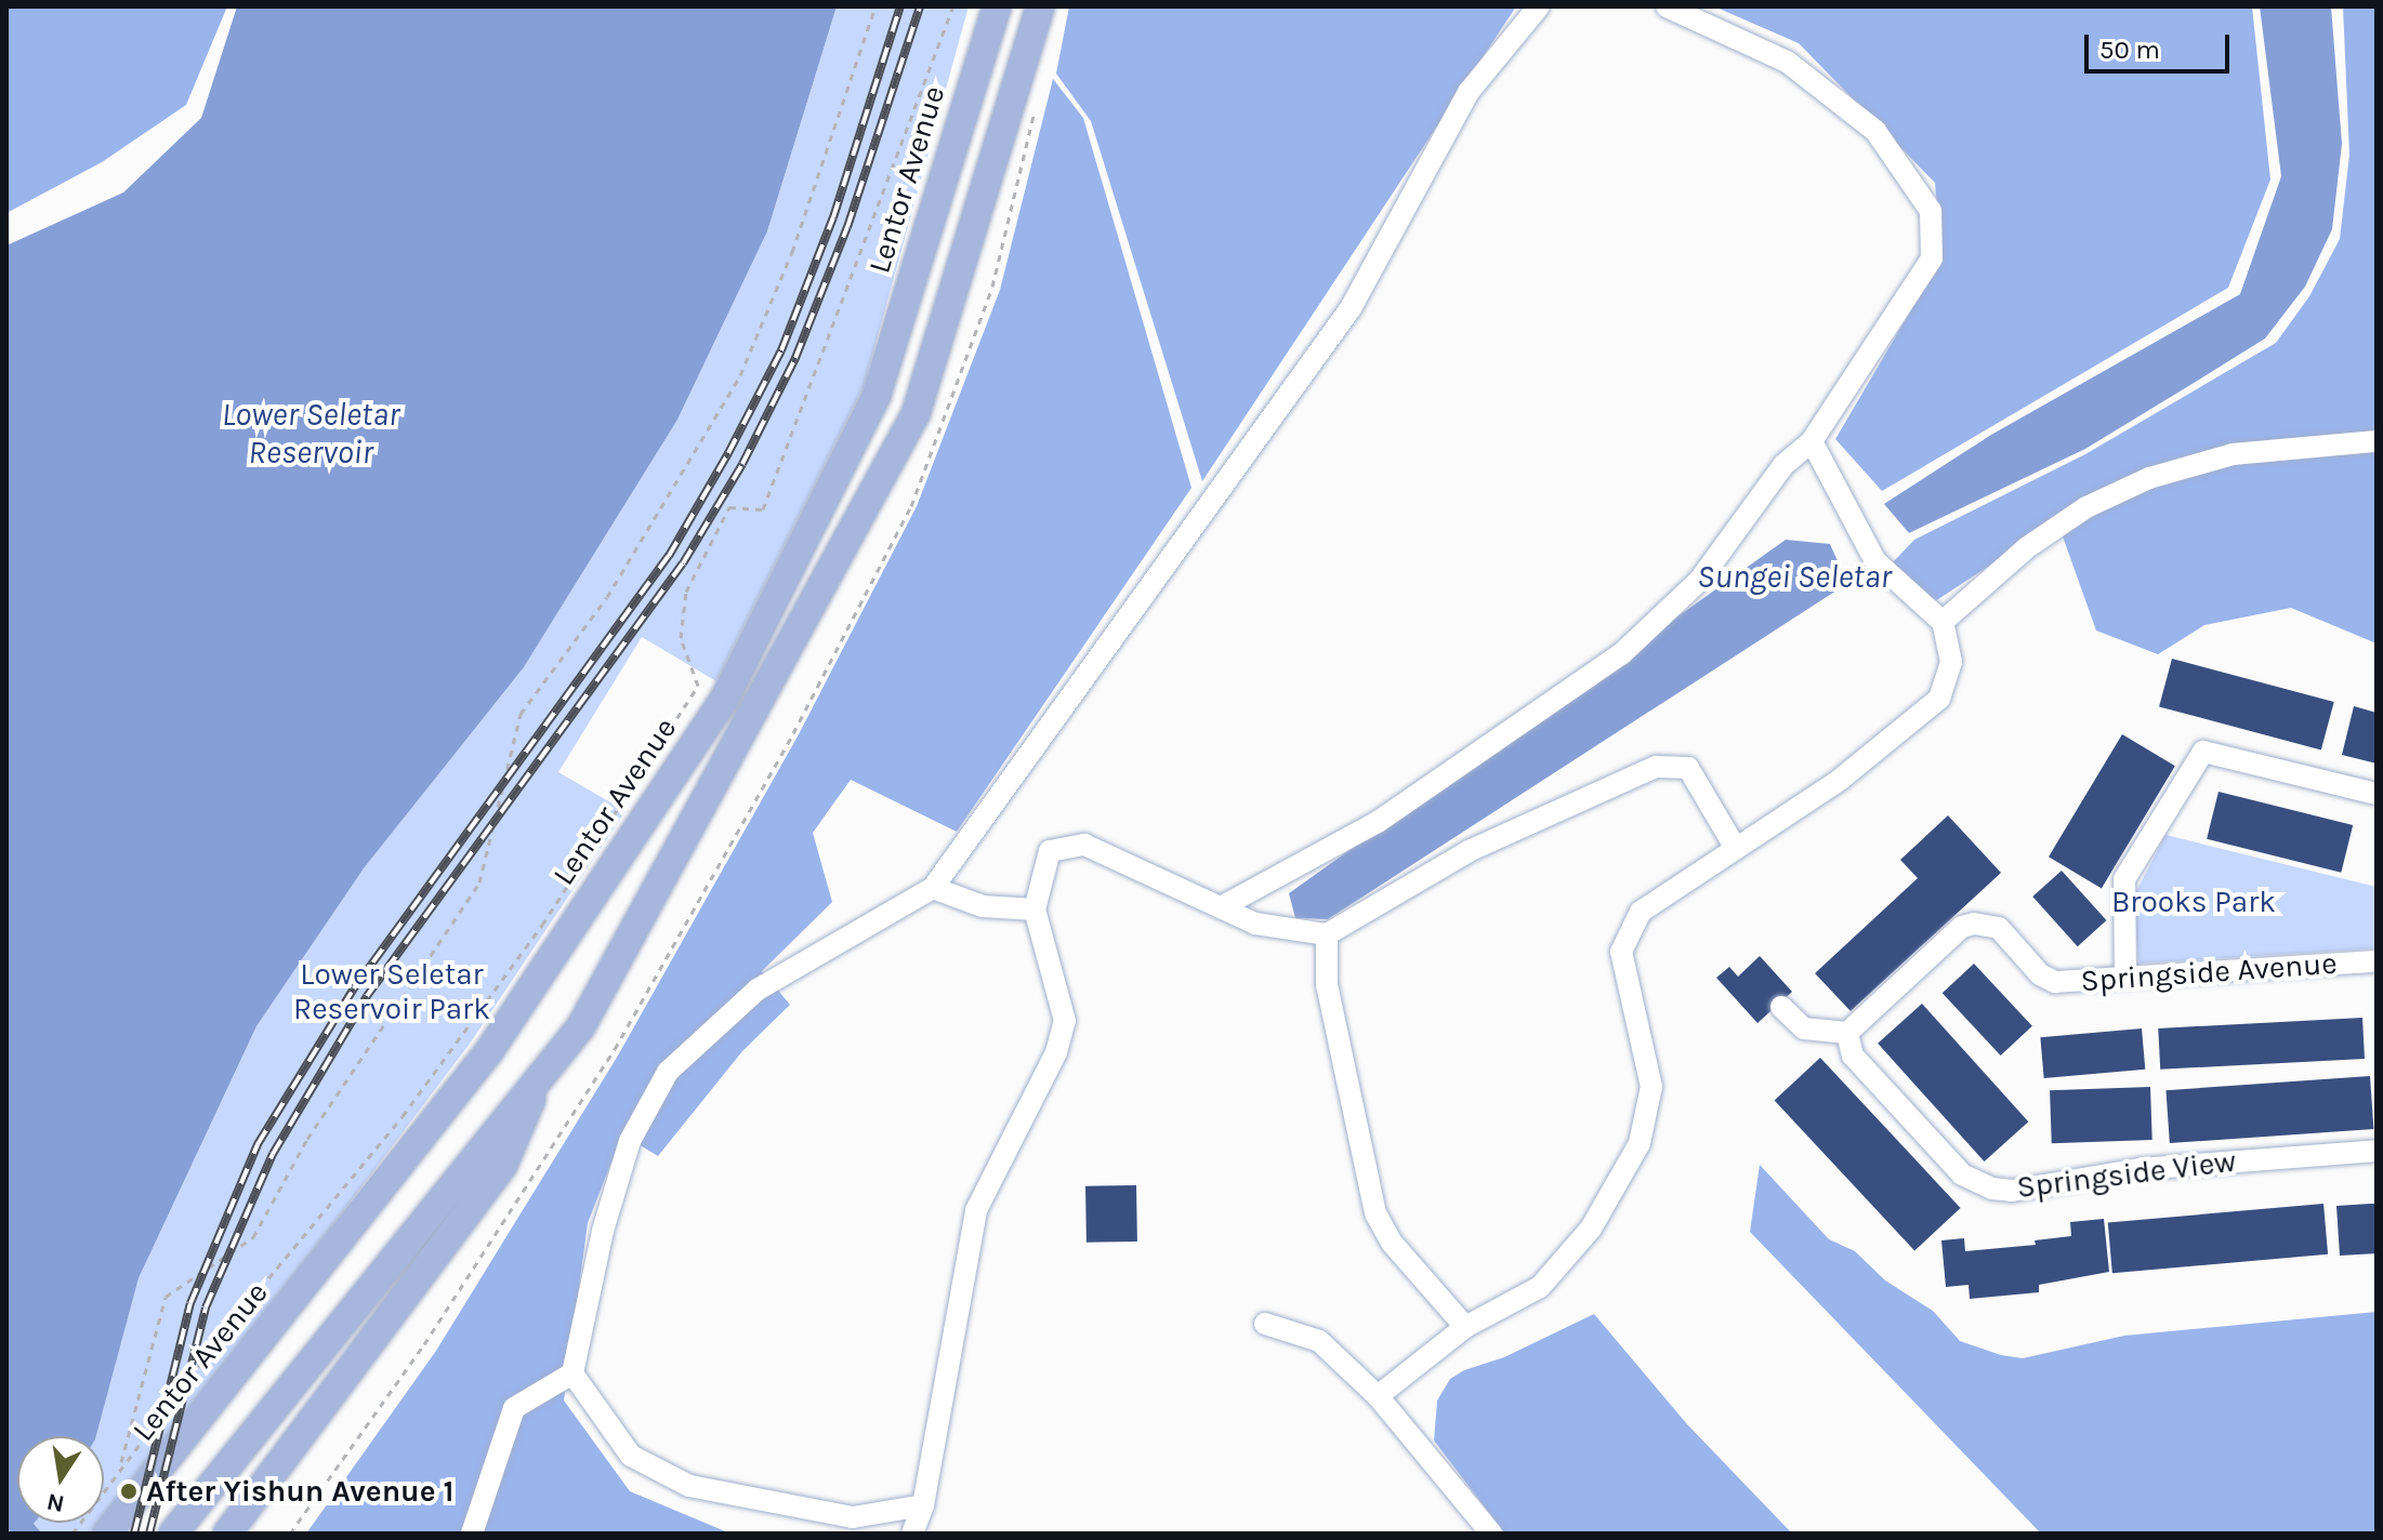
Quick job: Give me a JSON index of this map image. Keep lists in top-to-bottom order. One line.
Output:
{"streets":{"main road":["Lentor Avenue"],"street":["Springside Avenue","Springside View"]},"crossings":[["Springside Avenue","Springside View"]],"water":["Lower Seletar Reservoir","Sungei Seletar"],"parks":["Brooks Park","Lower Seletar Reservoir Park"],"places":["After Yishun Avenue 1"],"scale_bar":"50 m","north":"bottom"}
